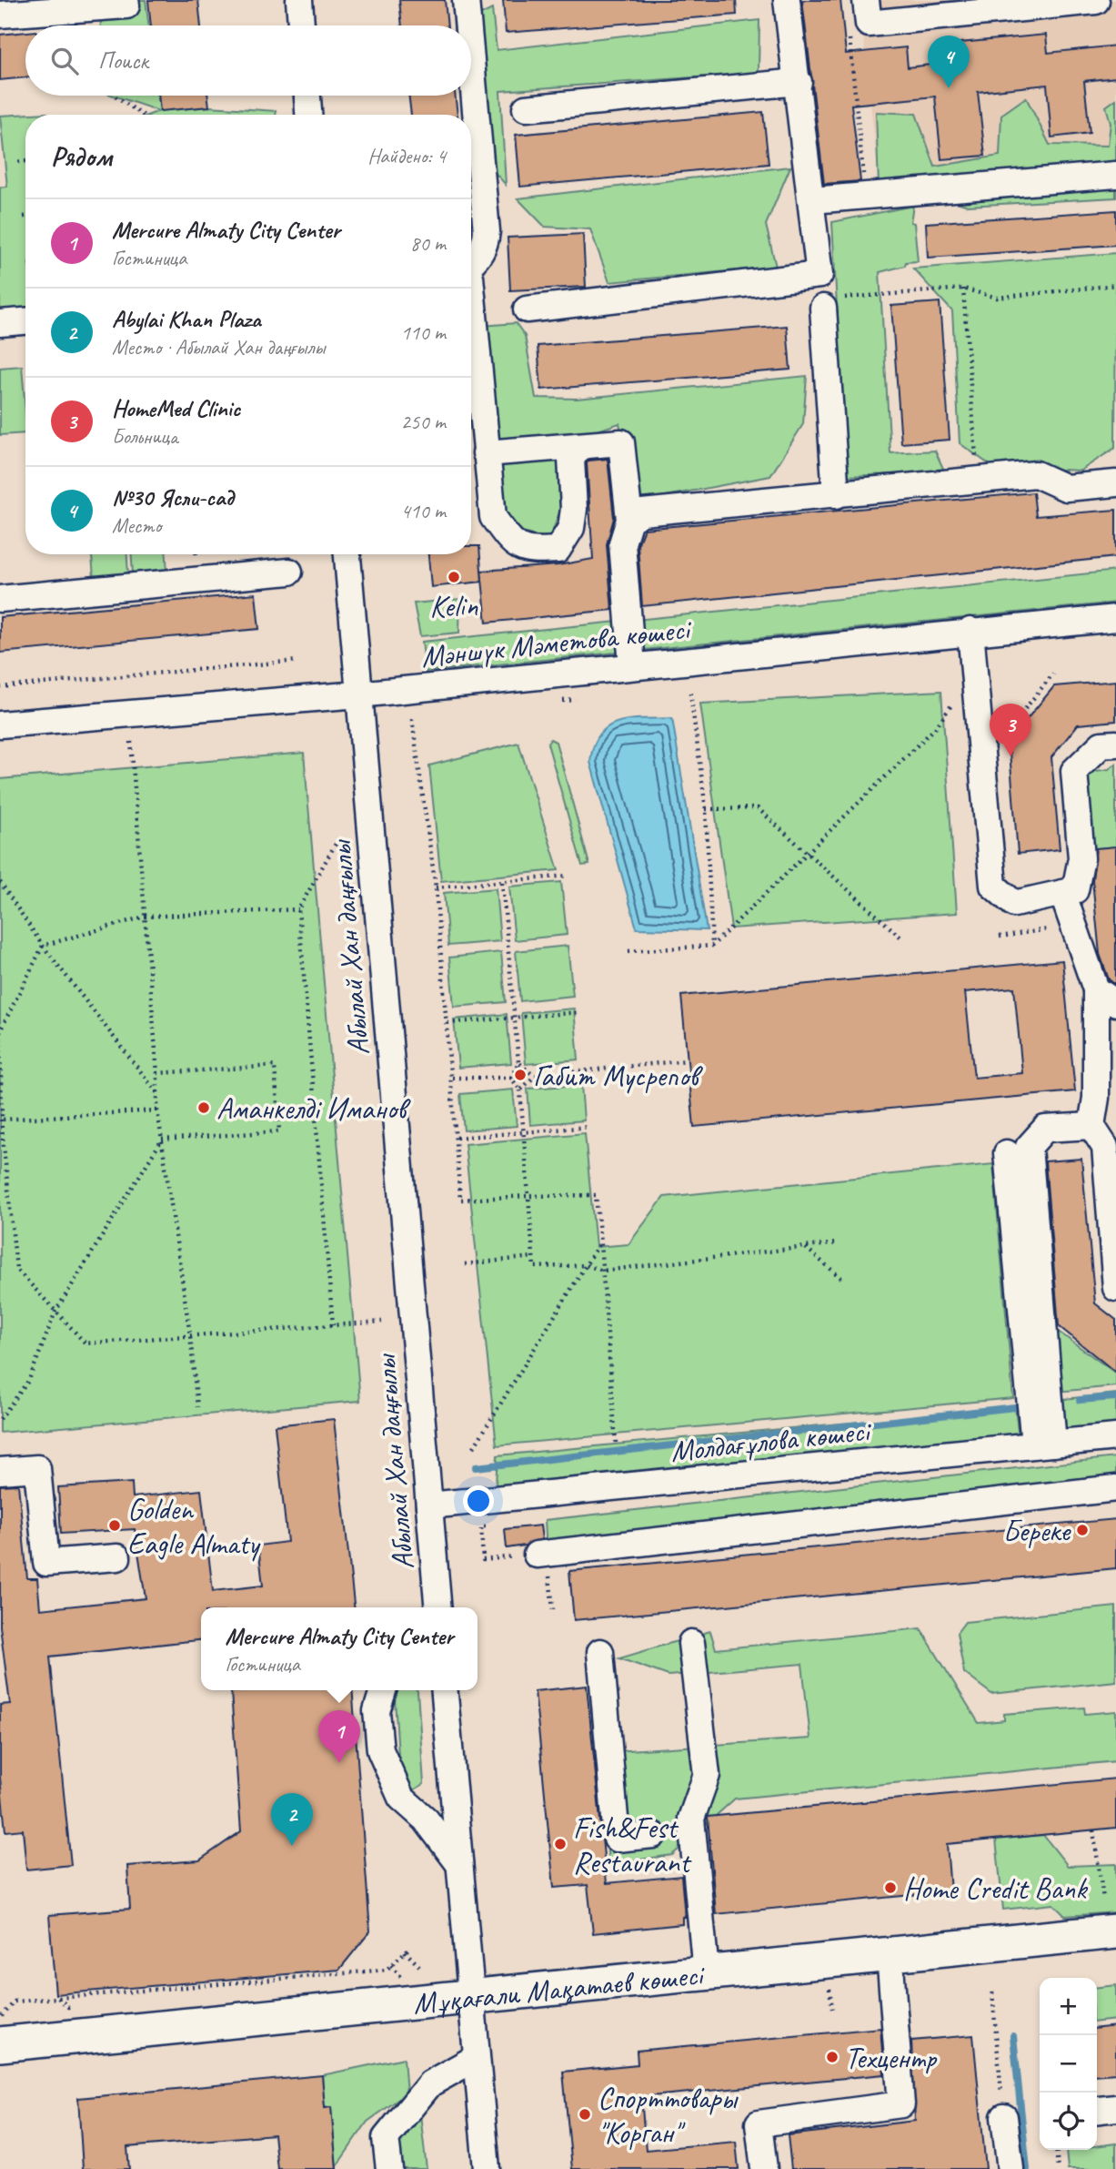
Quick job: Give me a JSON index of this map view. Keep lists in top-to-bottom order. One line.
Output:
{"streets":{"main road":["Мұқағали Мақатаев көшесі"],"street":["Мәншүк Мәметова көшесі","Абылай Хан даңғылы","Молдағұлова көшесі"]},"crossings":[["Мәншүк Мәметова көшесі","Абылай Хан даңғылы"],["Абылай Хан даңғылы","Молдағұлова көшесі"]],"places":["Kelin","Габит Мусрепов","Аманкелді Иманов","Golden Eagle Almaty","Береке","Fish&Fest Restaurant","Home Credit Bank","Техцентр","Спорттовары \"Корган\""],"page":{"search":"Поиск","pins":["4","3","1","2"],"heading":["Рядом","Найдено: 4"],"list":[{"mark":"1","name":"Mercure Almaty City Center","note":"Гостиница","value":"80 m"},{"mark":"2","name":"Abylai Khan Plaza","note":"Место · Абылай Хан даңғылы","value":"110 m"},{"mark":"3","name":"HomeMed Clinic","note":"Больница","value":"250 m"},{"mark":"4","name":"№30 Ясли-сад","note":"Место","value":"410 m"}],"popup":["Mercure Almaty City Center","Гостиница"],"map_buttons":["+","−"]}}
